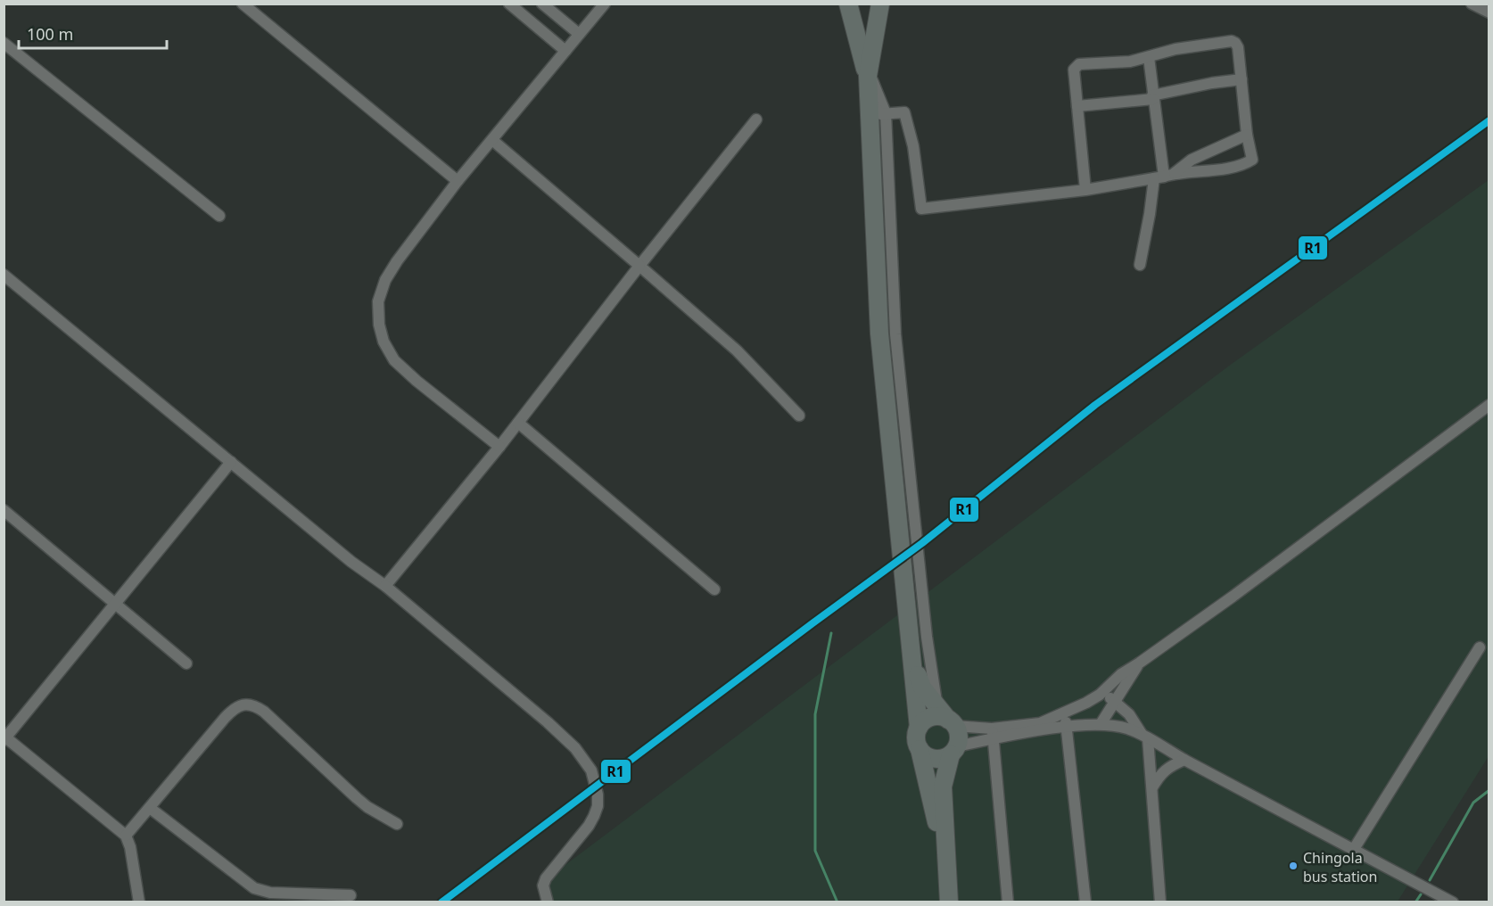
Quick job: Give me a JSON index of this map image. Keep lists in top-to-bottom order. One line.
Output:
{"places":["Chingola bus station"],"lines":["transit line R1"],"scale_bar":"100 m"}
